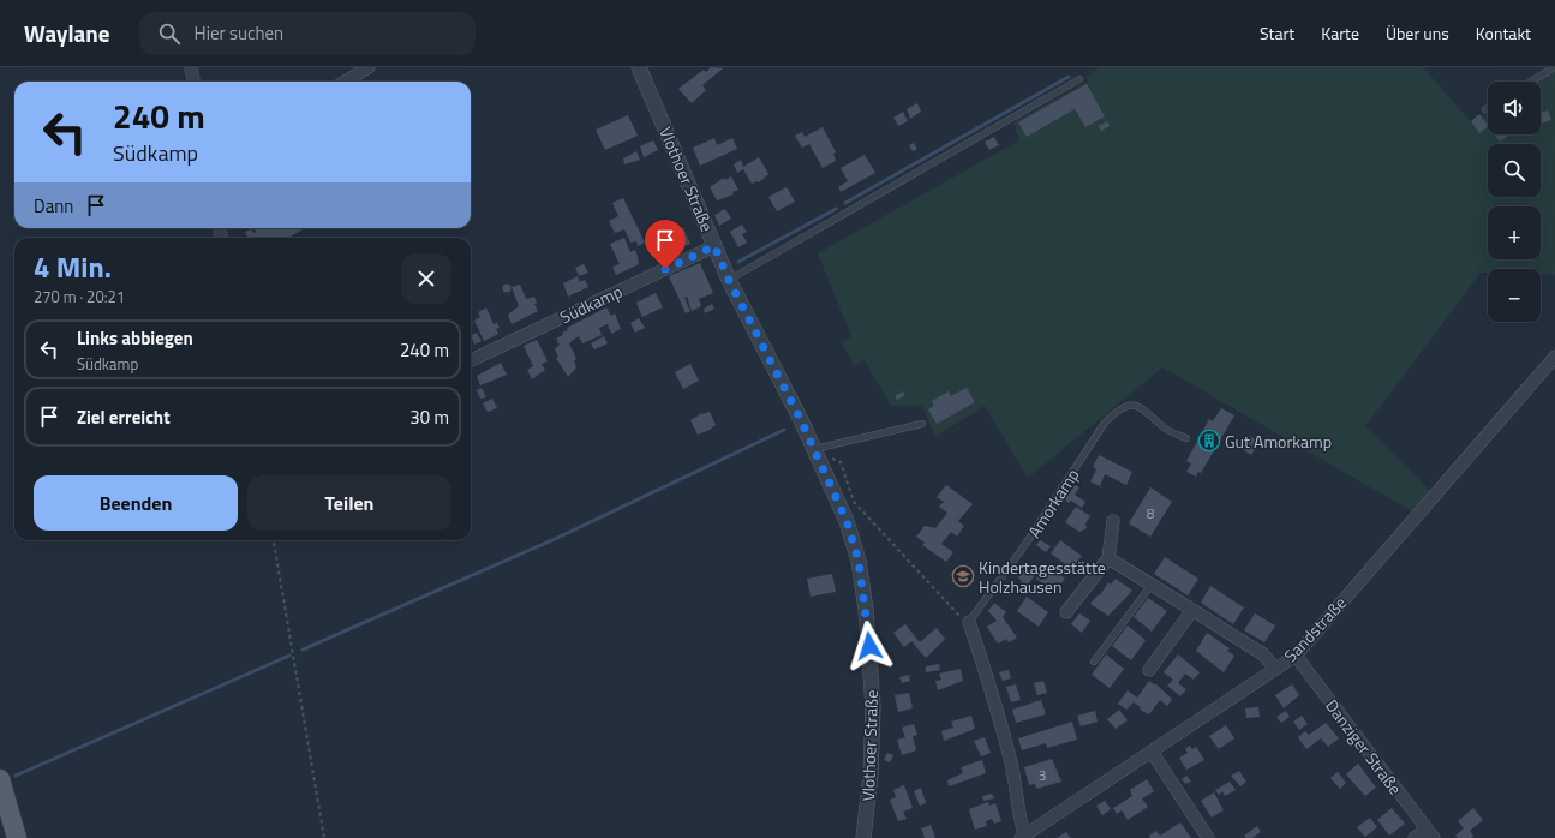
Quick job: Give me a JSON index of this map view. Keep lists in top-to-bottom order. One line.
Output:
{"streets":{"street":["Vlothoer Straße","Südkamp","Sandstraße","Danziger Straße"],"lane":["Amorkamp"]},"crossings":[["Vlothoer Straße","Südkamp"],["Sandstraße","Danziger Straße"]],"places":{"building":["Gut Amorkamp"],"school or university":["Kindertagesstätte Holzhausen"]},"house_numbers":["8","3"],"page":{"header":"Waylane","search":"Hier suchen","nav":["Start","Karte","Über uns","Kontakt"],"map_buttons":["+","−"],"turn":["240 m","Südkamp"],"then":"Dann","heading":["4 Min.","270 m · 20:21"],"list":[{"name":"Links abbiegen","note":"Südkamp","value":"240 m"},{"name":"Ziel erreicht","value":"30 m"}],"buttons":["Beenden","Teilen"]}}
